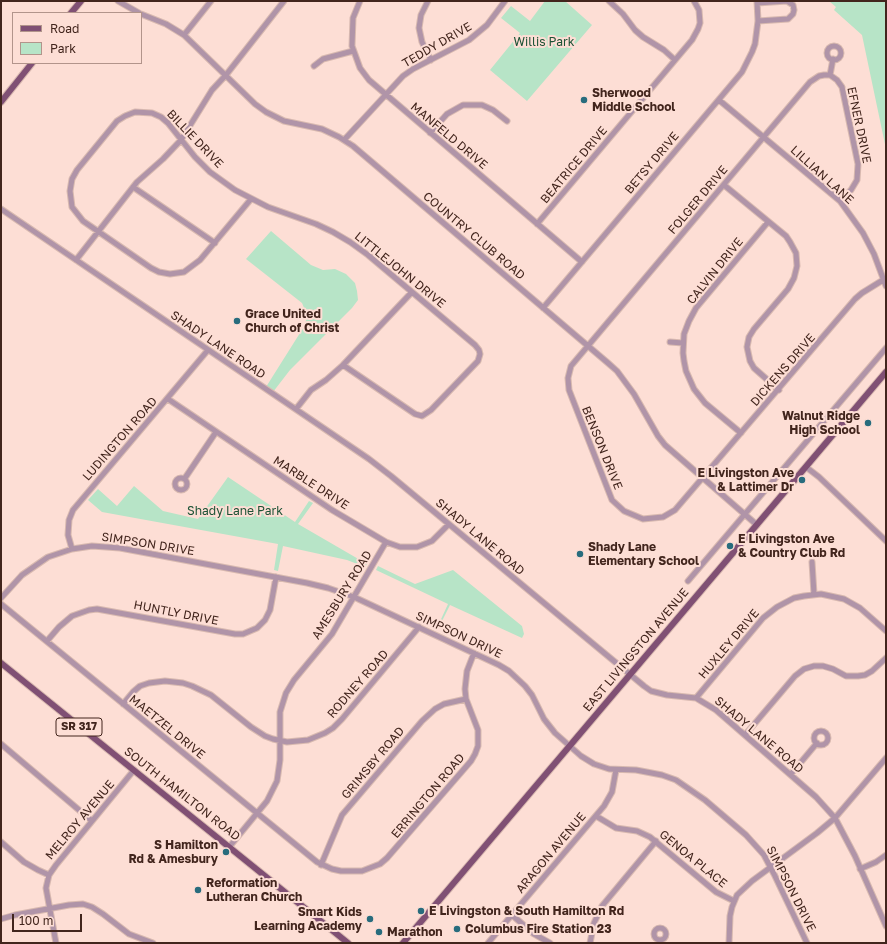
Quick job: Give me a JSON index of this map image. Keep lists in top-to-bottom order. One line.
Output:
{"streets":{"main road":["EAST LIVINGSTON AVENUE","SR 317","SOUTH HAMILTON ROAD"],"street":["TEDDY DRIVE","EFNER DRIVE","MANFELD DRIVE","BILLIE DRIVE","BETSY DRIVE","BEATRICE DRIVE","LILLIAN LANE","FOLGER DRIVE","COUNTRY CLUB ROAD","LITTLEJOHN DRIVE","CALVIN DRIVE","SHADY LANE ROAD","DICKENS DRIVE","LUDINGTON ROAD","BENSON DRIVE","MARBLE DRIVE","SIMPSON DRIVE","AMESBURY ROAD","HUNTLY DRIVE","HUXLEY DRIVE","RODNEY ROAD","MAETZEL DRIVE","GRIMSBY ROAD","ERRINGTON ROAD","MELROY AVENUE","ARAGON AVENUE","GENOA PLACE"]},"crossings":[["TEDDY DRIVE","MANFELD DRIVE"],["TEDDY DRIVE","COUNTRY CLUB ROAD"],["EFNER DRIVE","LILLIAN LANE"],["EFNER DRIVE","FOLGER DRIVE"],["MANFELD DRIVE","BETSY DRIVE"],["MANFELD DRIVE","BEATRICE DRIVE"],["BILLIE DRIVE","LITTLEJOHN DRIVE"],["BETSY DRIVE","LILLIAN LANE"],["BETSY DRIVE","COUNTRY CLUB ROAD"],["LILLIAN LANE","FOLGER DRIVE"],["LILLIAN LANE","DICKENS DRIVE"],["FOLGER DRIVE","COUNTRY CLUB ROAD"],["FOLGER DRIVE","BENSON DRIVE"],["COUNTRY CLUB ROAD","DICKENS DRIVE"],["COUNTRY CLUB ROAD","BENSON DRIVE"],["COUNTRY CLUB ROAD","EAST LIVINGSTON AVENUE"],["CALVIN DRIVE","DICKENS DRIVE"],["SHADY LANE ROAD","LUDINGTON ROAD"],["SHADY LANE ROAD","MARBLE DRIVE"],["SHADY LANE ROAD","HUXLEY DRIVE"],["SHADY LANE ROAD","EAST LIVINGSTON AVENUE"],["DICKENS DRIVE","BENSON DRIVE"],["LUDINGTON ROAD","MARBLE DRIVE"],["LUDINGTON ROAD","SIMPSON DRIVE"],["MARBLE DRIVE","AMESBURY ROAD"],["SIMPSON DRIVE","AMESBURY ROAD"],["SIMPSON DRIVE","HUNTLY DRIVE"],["SIMPSON DRIVE","EAST LIVINGSTON AVENUE"],["SIMPSON DRIVE","RODNEY ROAD"],["SIMPSON DRIVE","ERRINGTON ROAD"],["SIMPSON DRIVE","ARAGON AVENUE"],["AMESBURY ROAD","RODNEY ROAD"],["AMESBURY ROAD","MAETZEL DRIVE"],["AMESBURY ROAD","SOUTH HAMILTON ROAD"],["HUNTLY DRIVE","MAETZEL DRIVE"],["MAETZEL DRIVE","GRIMSBY ROAD"],["MAETZEL DRIVE","ERRINGTON ROAD"],["GRIMSBY ROAD","ERRINGTON ROAD"],["SOUTH HAMILTON ROAD","MELROY AVENUE"],["ARAGON AVENUE","GENOA PLACE"]],"parks":["Willis Park","Shady Lane Park"],"places":["Sherwood Middle School","Grace United Church of Christ","Walnut Ridge High School","E Livingston Ave & Lattimer Dr","E Livingston Ave & Country Club Rd","Shady Lane Elementary School","S Hamilton Rd & Amesbury","Reformation Lutheran Church","E Livingston & South Hamilton Rd","Smart Kids Learning Academy","Columbus Fire Station 23","Marathon"],"legend":["Road","Park"],"scale_bar":"100 m"}
